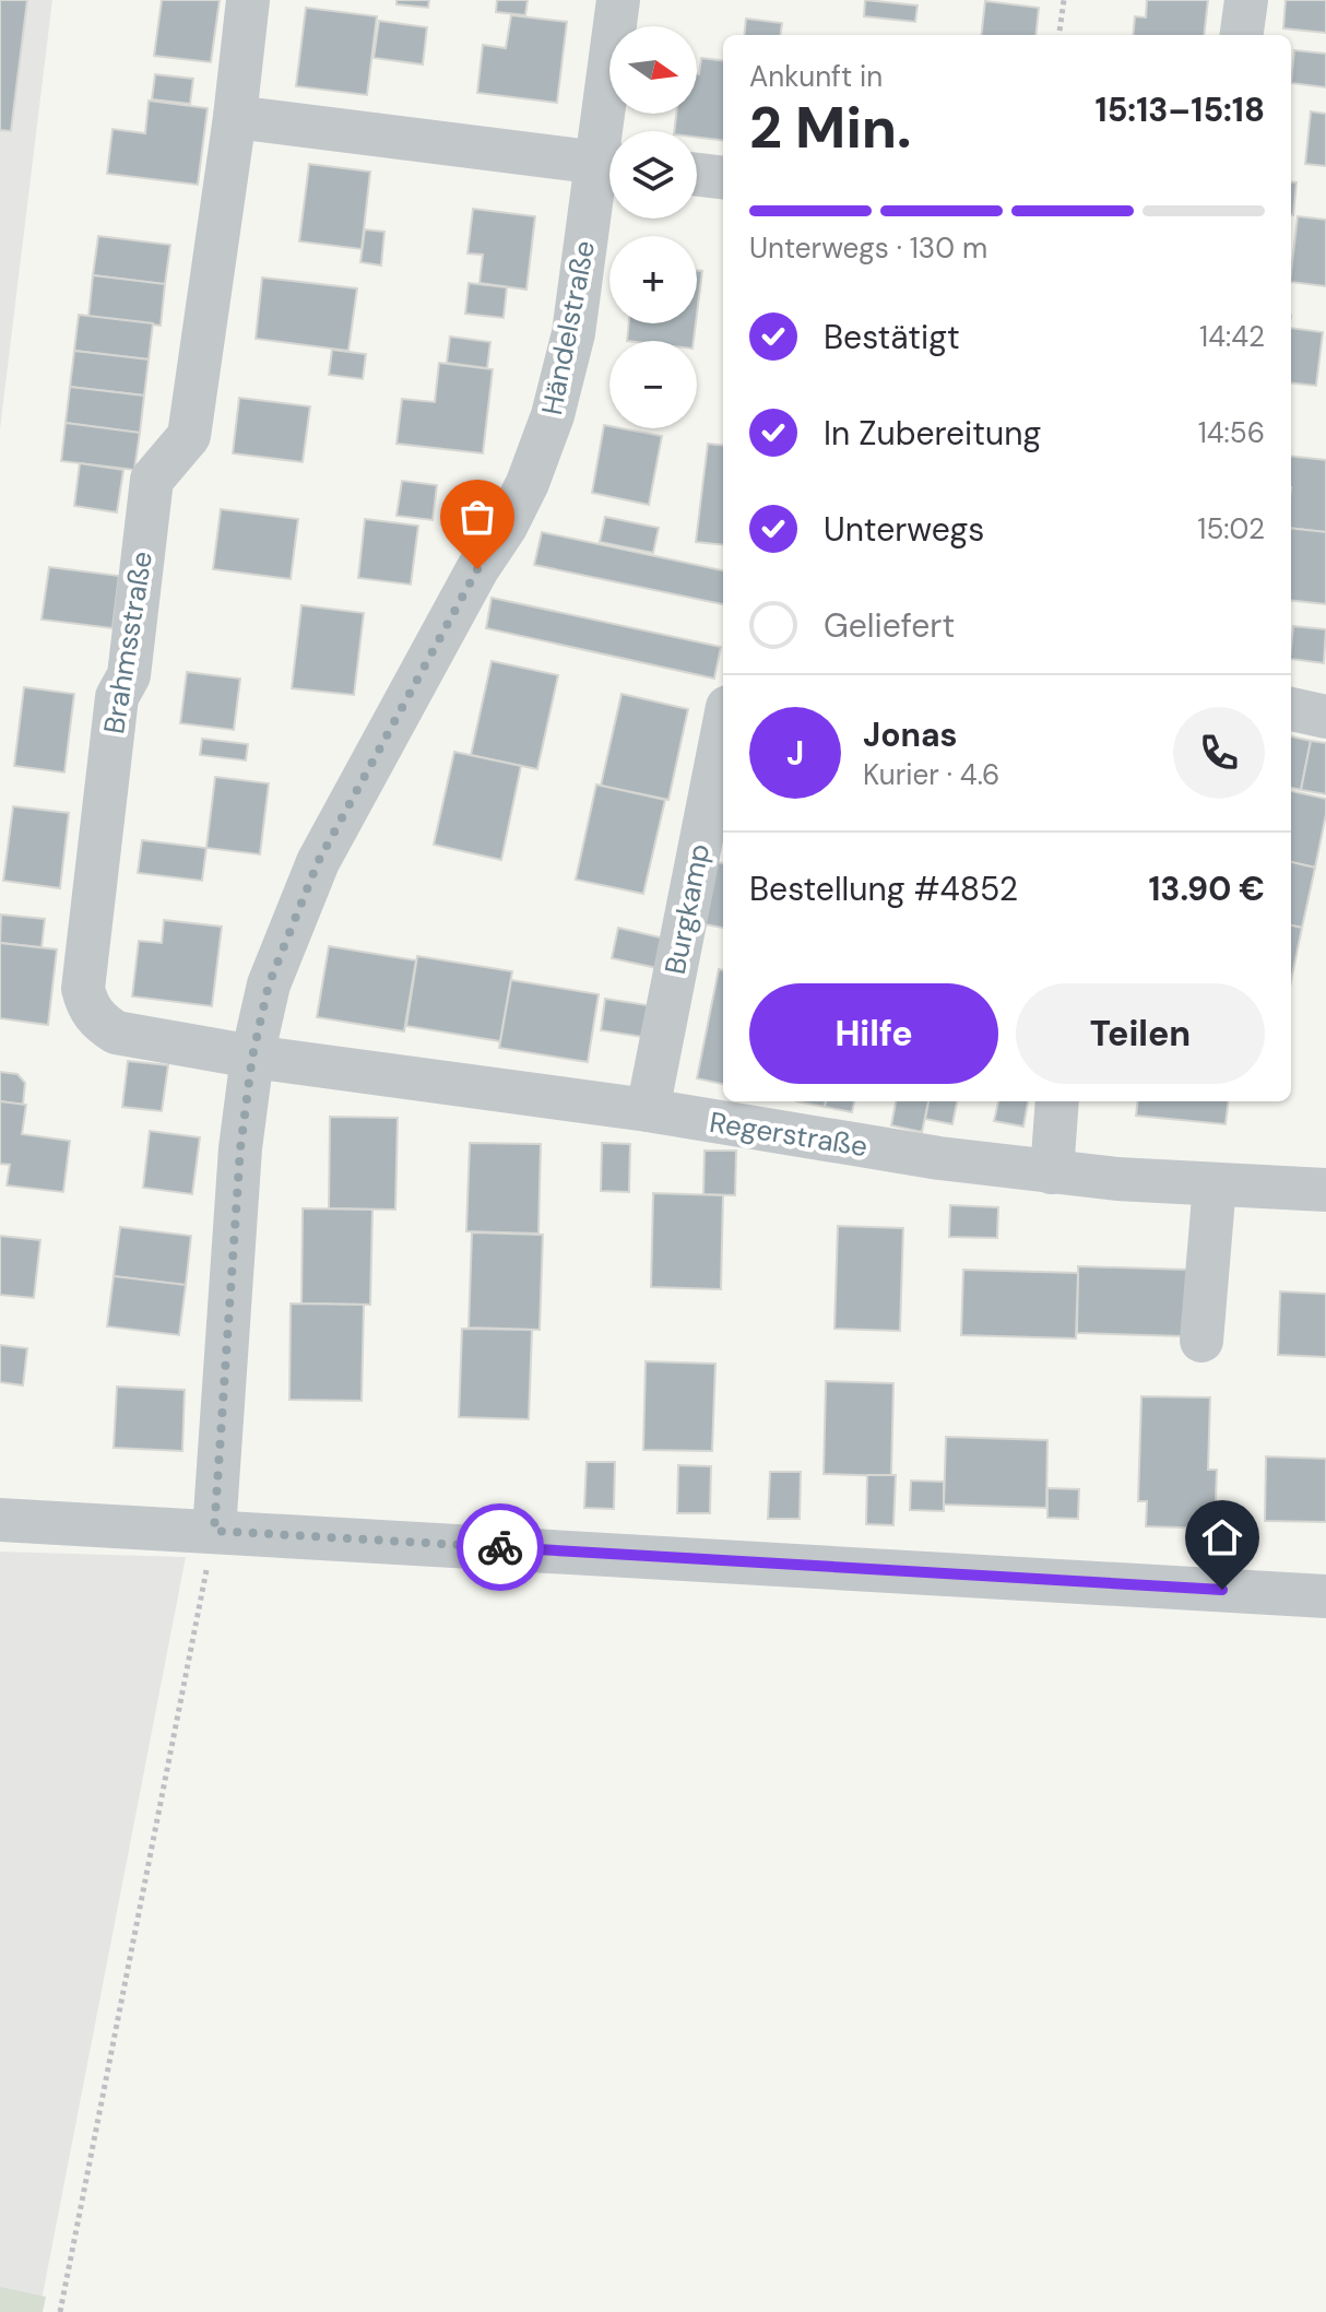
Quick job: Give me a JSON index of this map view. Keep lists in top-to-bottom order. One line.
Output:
{"streets":{"street":["Händelstraße","Brahmsstraße","Burgkamp","Regerstraße"]},"crossings":[["Händelstraße","Brahmsstraße"],["Händelstraße","Regerstraße"],["Brahmsstraße","Regerstraße"],["Burgkamp","Regerstraße"]],"north":"right","page":{"map_buttons":["+","−"],"heading":["2 Min.","Ankunft in","15:13–15:18"],"panel":["Jonas","Kurier · 4.6","Bestellung #4852","13.90 €"],"bar":"Unterwegs · 130 m","list":[["Bestätigt","14:42"],["In Zubereitung","14:56"],["Unterwegs","15:02"],"Geliefert"],"round":"J","buttons":["Hilfe","Teilen"]}}
